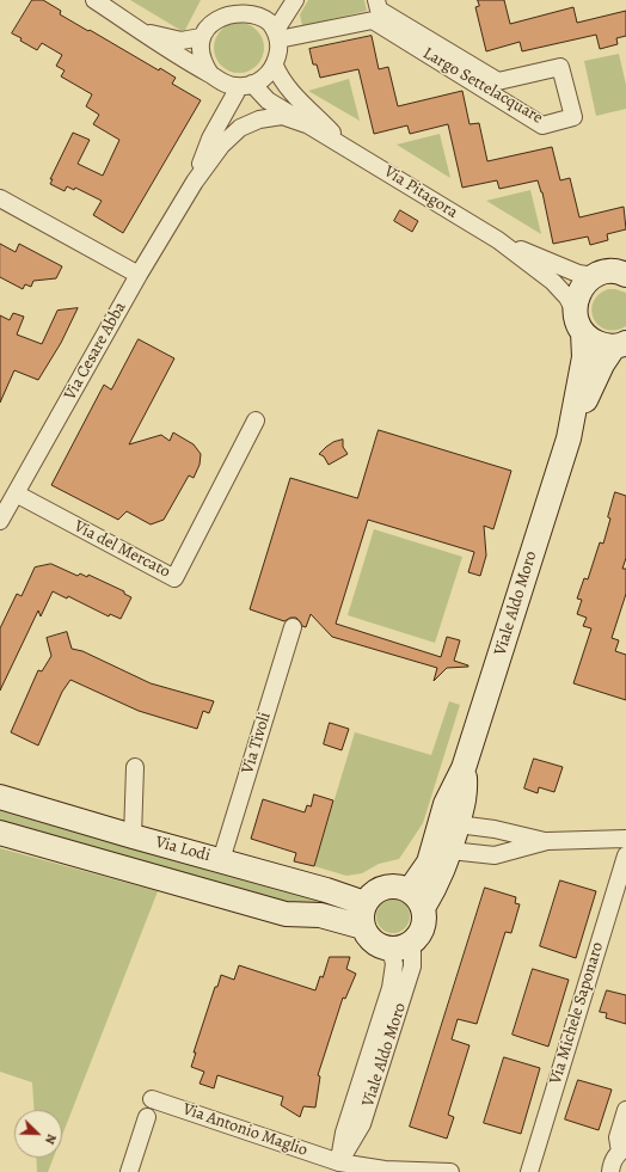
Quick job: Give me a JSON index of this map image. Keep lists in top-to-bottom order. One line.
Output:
{"streets":{"street":["Largo Settelacquare","Via Pitagora","Via Cesare Abba","Via del Mercato","Viale Aldo Moro","Via Tivoli","Via Lodi","Via Michele Saponaro","Via Antonio Maglio"]},"crossings":[["Via Pitagora","Via Cesare Abba"],["Via Pitagora","Viale Aldo Moro"],["Via Cesare Abba","Via del Mercato"],["Viale Aldo Moro","Via Lodi"],["Viale Aldo Moro","Via Antonio Maglio"],["Via Tivoli","Via Lodi"]],"north":"bottom right"}
